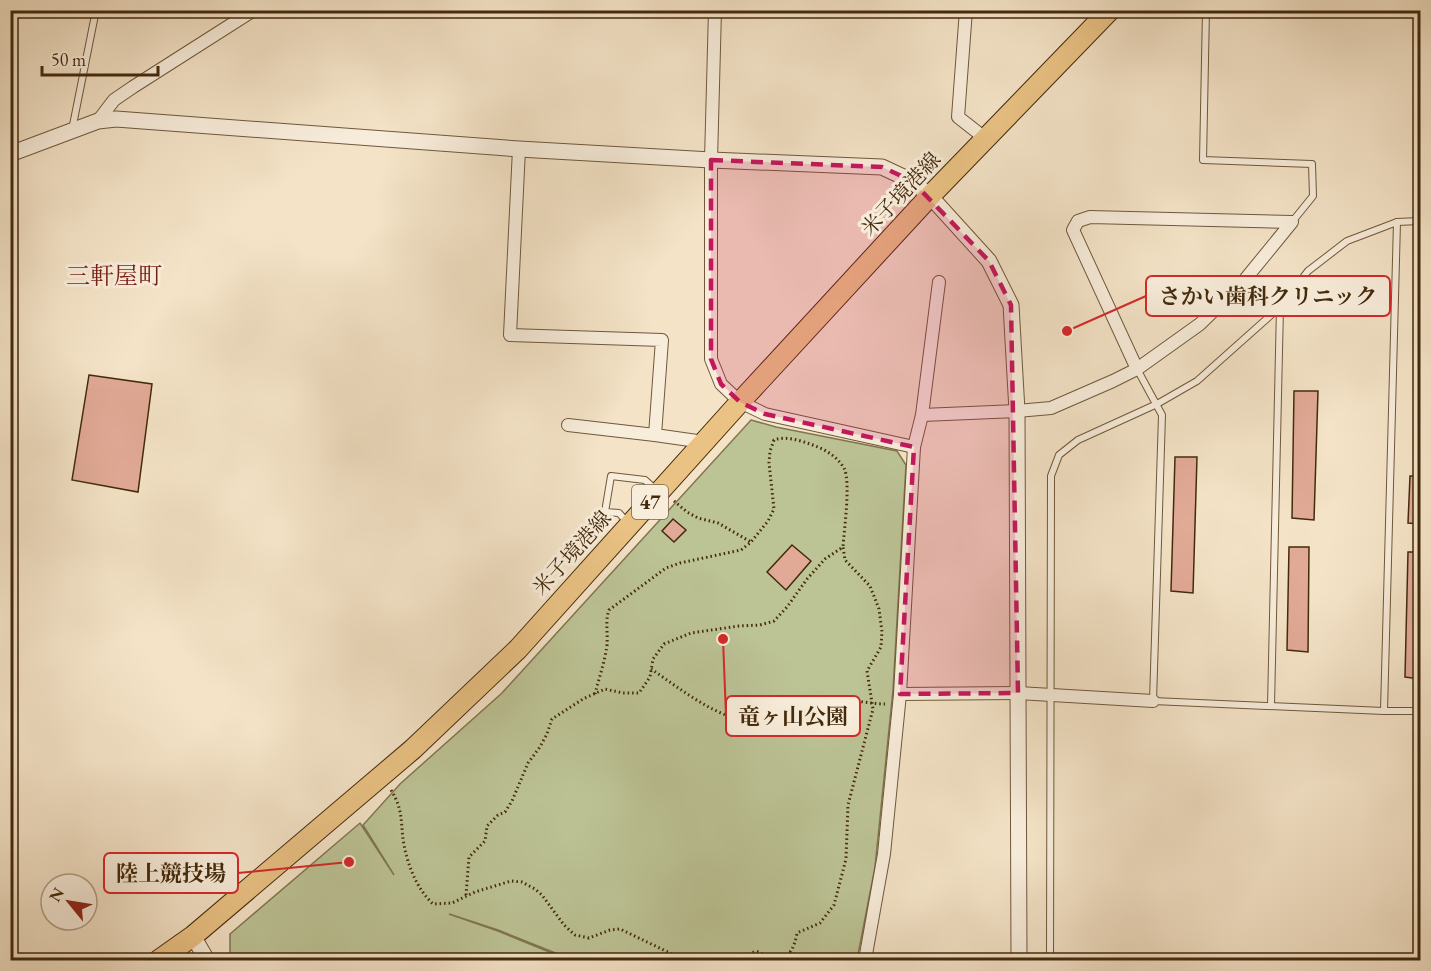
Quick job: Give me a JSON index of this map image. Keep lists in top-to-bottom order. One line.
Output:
{"streets":{"main road":["米子境港線","47"]},"districts":["三軒屋町"],"places":["さかい歯科クリニック","竜ヶ山公園","陸上競技場"],"scale_bar":"50 m","north":"top left"}
